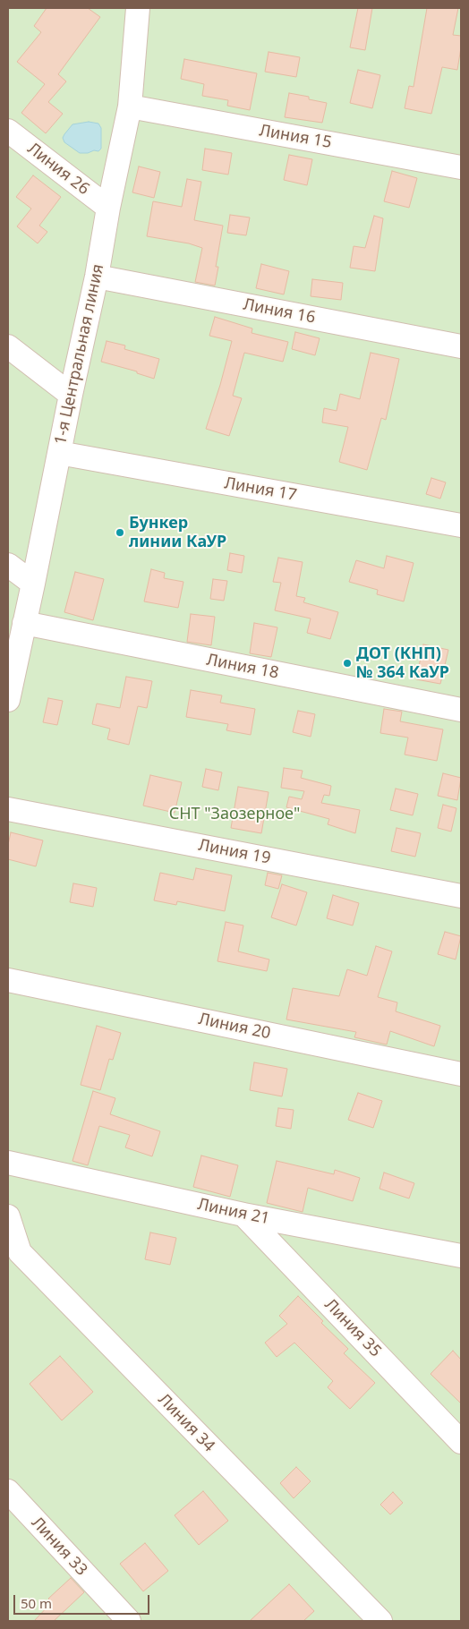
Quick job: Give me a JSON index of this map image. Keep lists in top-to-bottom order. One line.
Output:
{"streets":{"street":["Линия 15","Линия 26","Линия 16","1-я Центральная линия","Линия 17","Линия 18","Линия 19","Линия 20","Линия 21","Линия 35","Линия 34","Линия 33"]},"crossings":[["Линия 15","1-я Центральная линия"],["Линия 26","1-я Центральная линия"],["Линия 16","1-я Центральная линия"],["1-я Центральная линия","Линия 17"],["1-я Центральная линия","Линия 18"],["Линия 21","Линия 35"]],"parks":["СНТ \"Заозерное\""],"places":["Бункер линии КаУР","ДОТ (КНП) № 364 КаУР"],"scale_bar":"50 m"}
